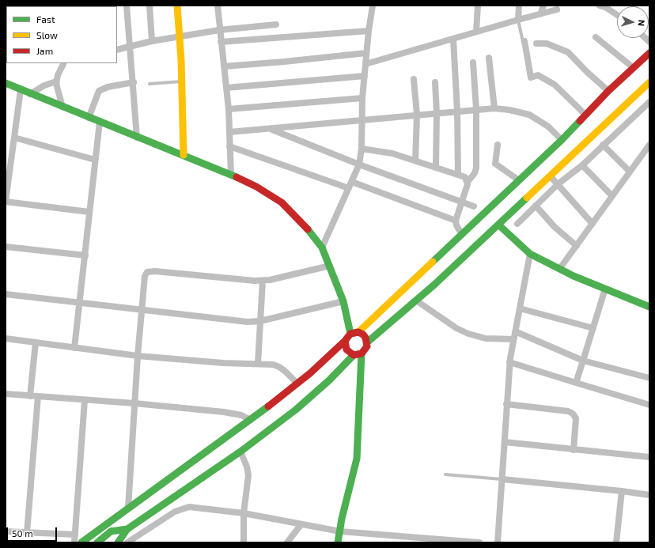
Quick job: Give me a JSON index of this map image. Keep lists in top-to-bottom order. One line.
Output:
{"legend":["Fast","Slow","Jam"],"scale_bar":"50 m","north":"right"}
